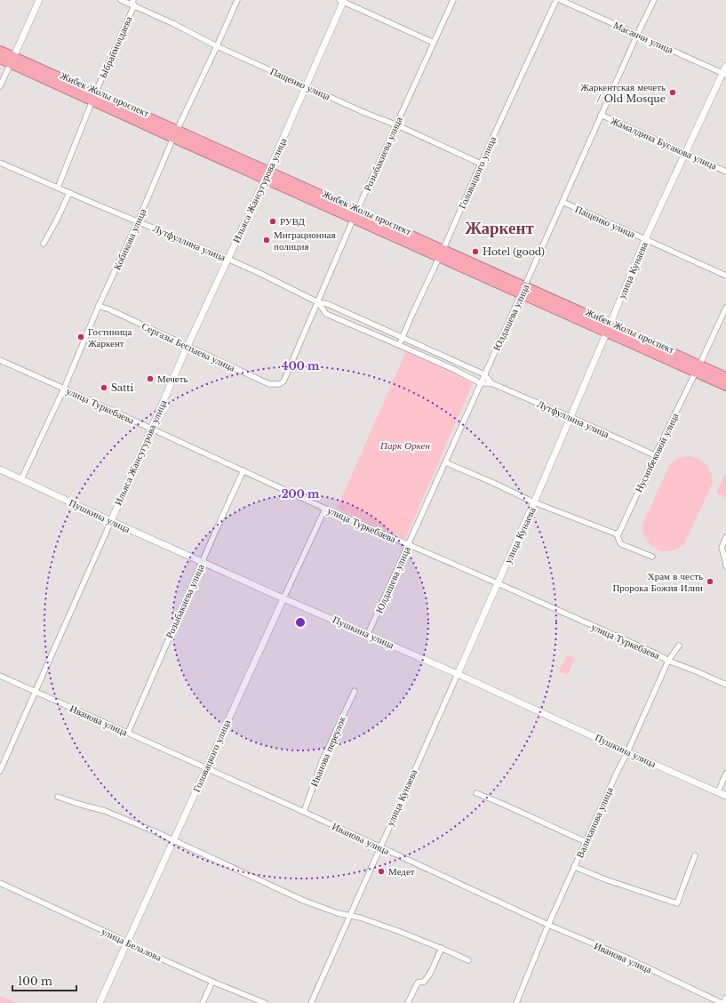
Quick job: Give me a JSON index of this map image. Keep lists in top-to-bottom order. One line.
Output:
{"streets":{"highway":["Жибек Жолы проспект"],"main road":["Головацкого улица","Ильяса Жансугурова улица","улица Кунаева","Пушкина улица"],"street":["Масанчи улица","Ыбраймолдаева","Пащенко улица","Жамалдина Бусакова улица","Розыбакиева улица","Кобикова улица","Лутфуллина улица","Юлдашева улица","Сергазы Беспаева улица","улица Туркебаева","Нусипбековой улица","Иванова улица","Иванова переулок","Валиханова улица","улица Белалова"]},"crossings":[["Масанчи улица","улица Кунаева"],["Масанчи улица","Юлдашева улица"],["Ыбраймолдаева","Пащенко улица"],["Ыбраймолдаева","Жибек Жолы проспект"],["Ыбраймолдаева","Лутфуллина улица"],["Пащенко улица","Розыбакиева улица"],["Пащенко улица","Головацкого улица"],["Пащенко улица","Ильяса Жансугурова улица"],["Пащенко улица","Кобикова улица"],["Пащенко улица","улица Кунаева"],["Пащенко улица","Юлдашева улица"],["Жибек Жолы проспект","Розыбакиева улица"],["Жибек Жолы проспект","Головацкого улица"],["Жибек Жолы проспект","Ильяса Жансугурова улица"],["Жибек Жолы проспект","Кобикова улица"],["Жибек Жолы проспект","улица Кунаева"],["Жибек Жолы проспект","Юлдашева улица"],["Жибек Жолы проспект","Нусипбековой улица"],["Жамалдина Бусакова улица","улица Кунаева"],["Жамалдина Бусакова улица","Юлдашева улица"],["Розыбакиева улица","Лутфуллина улица"],["Розыбакиева улица","Сергазы Беспаева улица"],["Розыбакиева улица","улица Туркебаева"],["Розыбакиева улица","Пушкина улица"],["Розыбакиева улица","Иванова улица"],["Головацкого улица","Лутфуллина улица"],["Головацкого улица","улица Туркебаева"],["Головацкого улица","Пушкина улица"],["Головацкого улица","Иванова улица"],["Головацкого улица","улица Белалова"],["Ильяса Жансугурова улица","Лутфуллина улица"],["Ильяса Жансугурова улица","Сергазы Беспаева улица"],["Ильяса Жансугурова улица","улица Туркебаева"],["Ильяса Жансугурова улица","Пушкина улица"],["Ильяса Жансугурова улица","Иванова улица"],["Кобикова улица","Лутфуллина улица"],["Кобикова улица","Сергазы Беспаева улица"],["Кобикова улица","улица Туркебаева"],["Кобикова улица","Пушкина улица"],["Лутфуллина улица","улица Кунаева"],["Лутфуллина улица","Юлдашева улица"],["Лутфуллина улица","Нусипбековой улица"],["улица Кунаева","улица Туркебаева"],["улица Кунаева","Пушкина улица"],["улица Кунаева","Иванова улица"],["Юлдашева улица","улица Туркебаева"],["Юлдашева улица","Пушкина улица"],["улица Туркебаева","Валиханова улица"],["Пушкина улица","Валиханова улица"],["Иванова улица","Иванова переулок"],["Иванова улица","Валиханова улица"]],"districts":["Жаркент"],"parks":["Парк Оркен"],"places":["Жаркентская мечеть / Old Mosque","РУВД","Миграционная полиция","Hotel (good)","Гостиница Жаркент","Мечеть","Satti","Храм в честь Пророка Божия Илии","Медет"],"scale_bar":"100 m","rings":["400 m","200 m"]}
